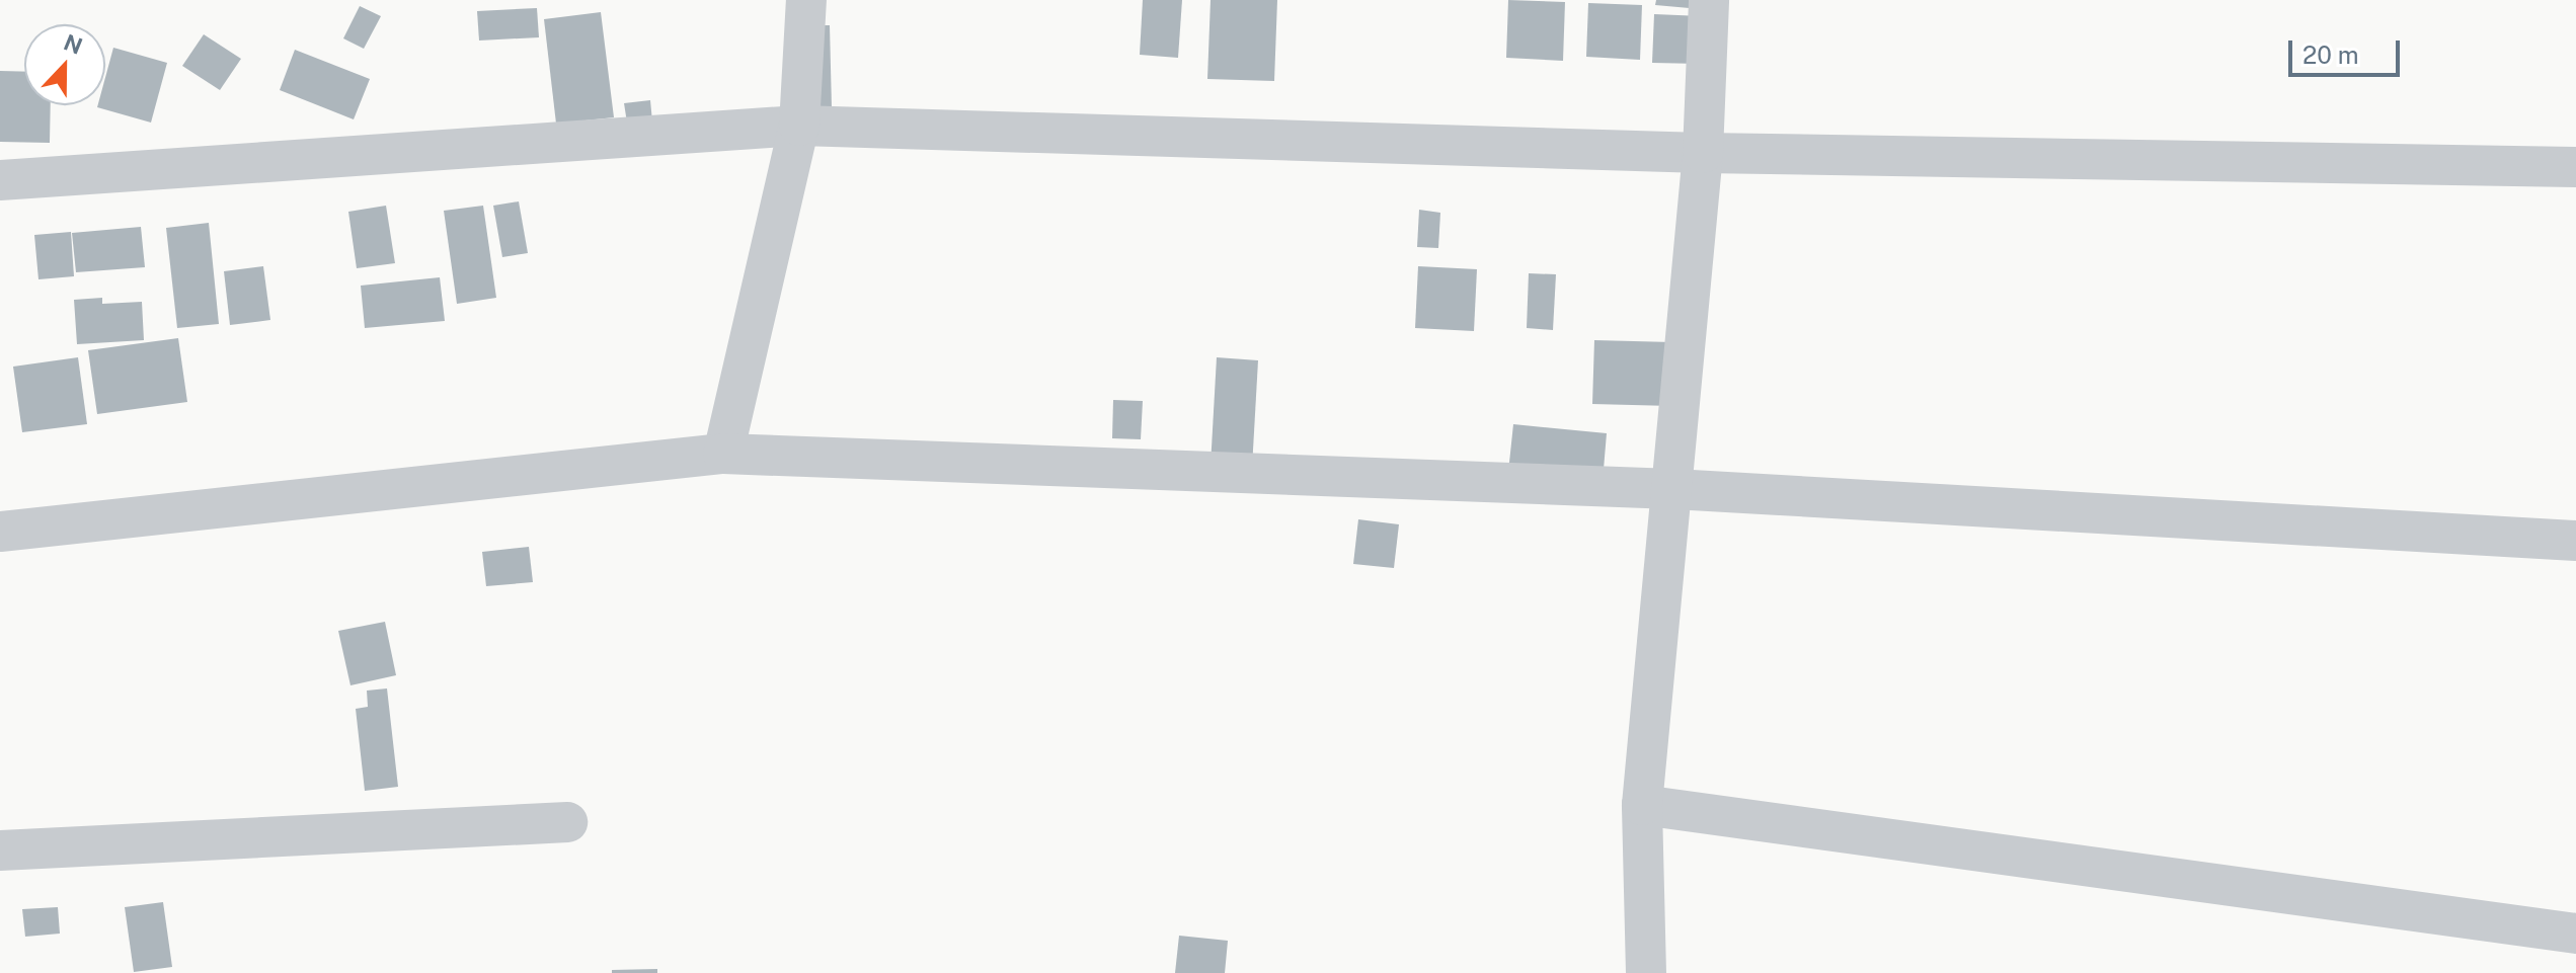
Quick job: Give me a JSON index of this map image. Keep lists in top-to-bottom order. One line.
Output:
{"scale_bar":"20 m","north":"top"}
